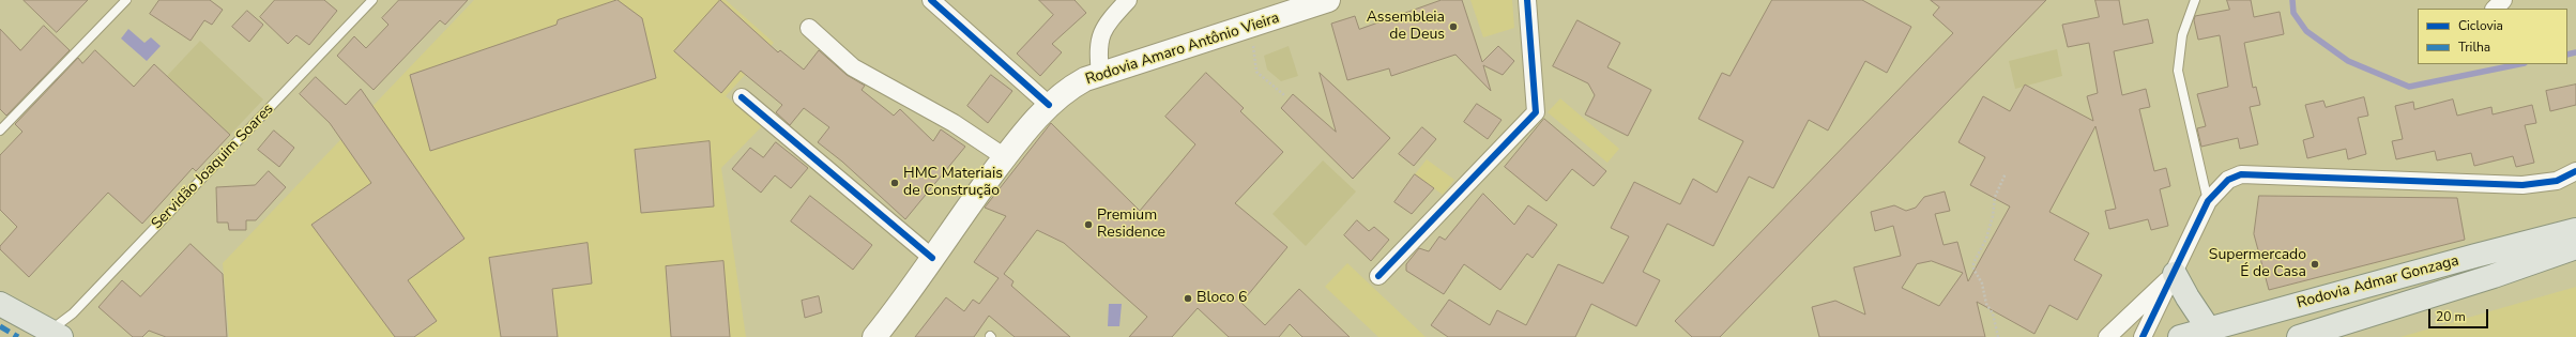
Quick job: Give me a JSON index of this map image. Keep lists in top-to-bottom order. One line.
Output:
{"streets":{"main road":["Rodovia Amaro Antônio Vieira","Rodovia Admar Gonzaga"],"lane":["Servidão Joaquim Soares"]},"places":["Assembleia de Deus","HMC Materiais de Construção","Premium Residence","Supermercado É de Casa","Bloco 6"],"legend":["Ciclovia","Trilha"],"scale_bar":"20 m"}
